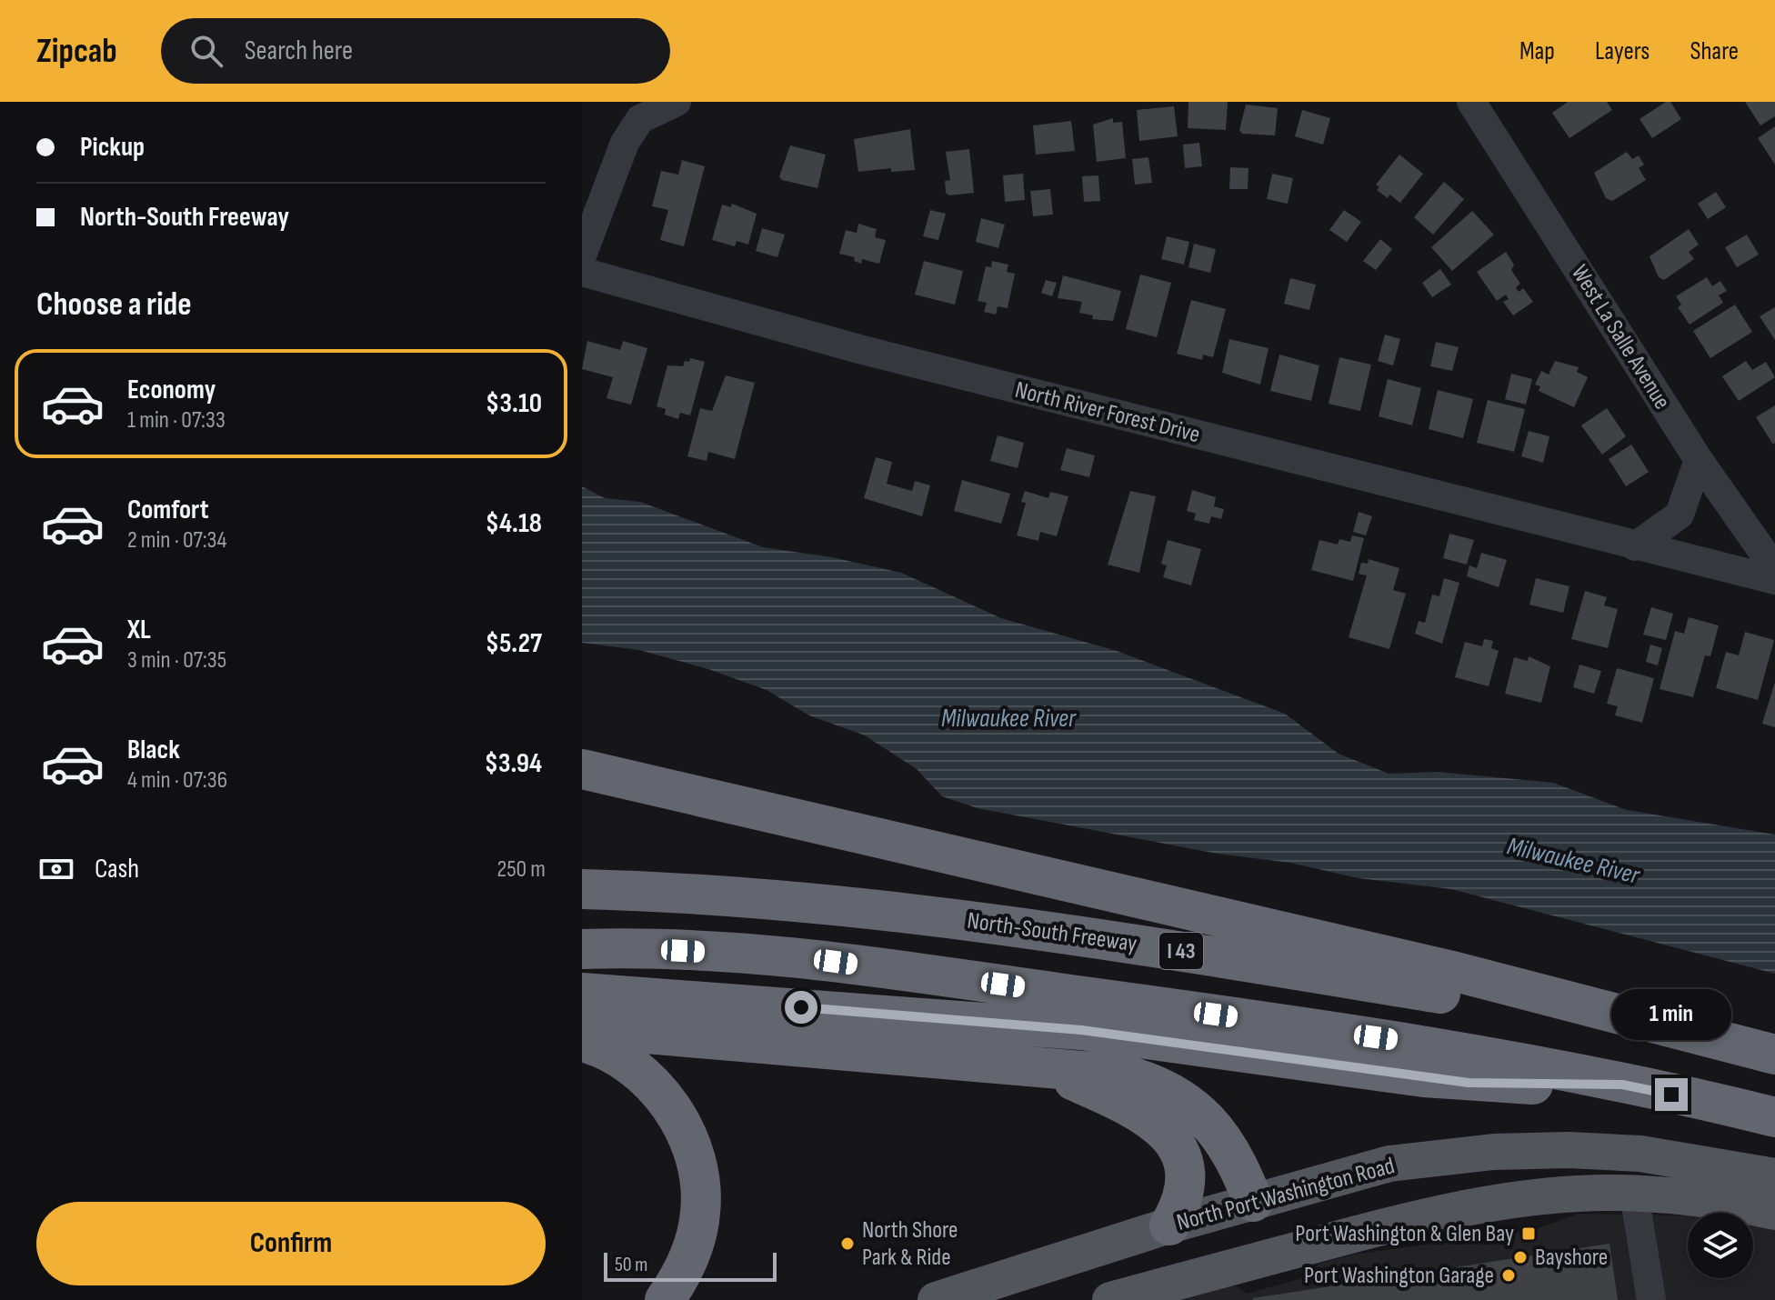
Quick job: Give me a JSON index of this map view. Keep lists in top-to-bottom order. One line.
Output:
{"streets":{"highway":["North-South Freeway","I 43"],"main road":["North Port Washington Road"],"street":["West La Salle Avenue","North River Forest Drive"]},"water":["Milwaukee River"],"places":{"transit":["Port Washington & Glen Bay"],"other":["North Shore Park & Ride","Bayshore","Port Washington Garage"]},"scale_bar":"50 m","page":{"header":"Zipcab","search":"Search here","nav":["Map","Layers","Share"],"banner":["Pickup","North-South Freeway"],"heading":"Choose a ride","list":[{"name":"Economy","note":"1 min · 07:33","value":"$3.10"},{"name":"Comfort","note":"2 min · 07:34","value":"$4.18"},{"name":"XL","note":"3 min · 07:35","value":"$5.27"},{"name":"Black","note":"4 min · 07:36","value":"$3.94"}],"pay":["Cash","250 m"],"bubble":"1 min","buttons":"Confirm","scale":"50 m"}}
